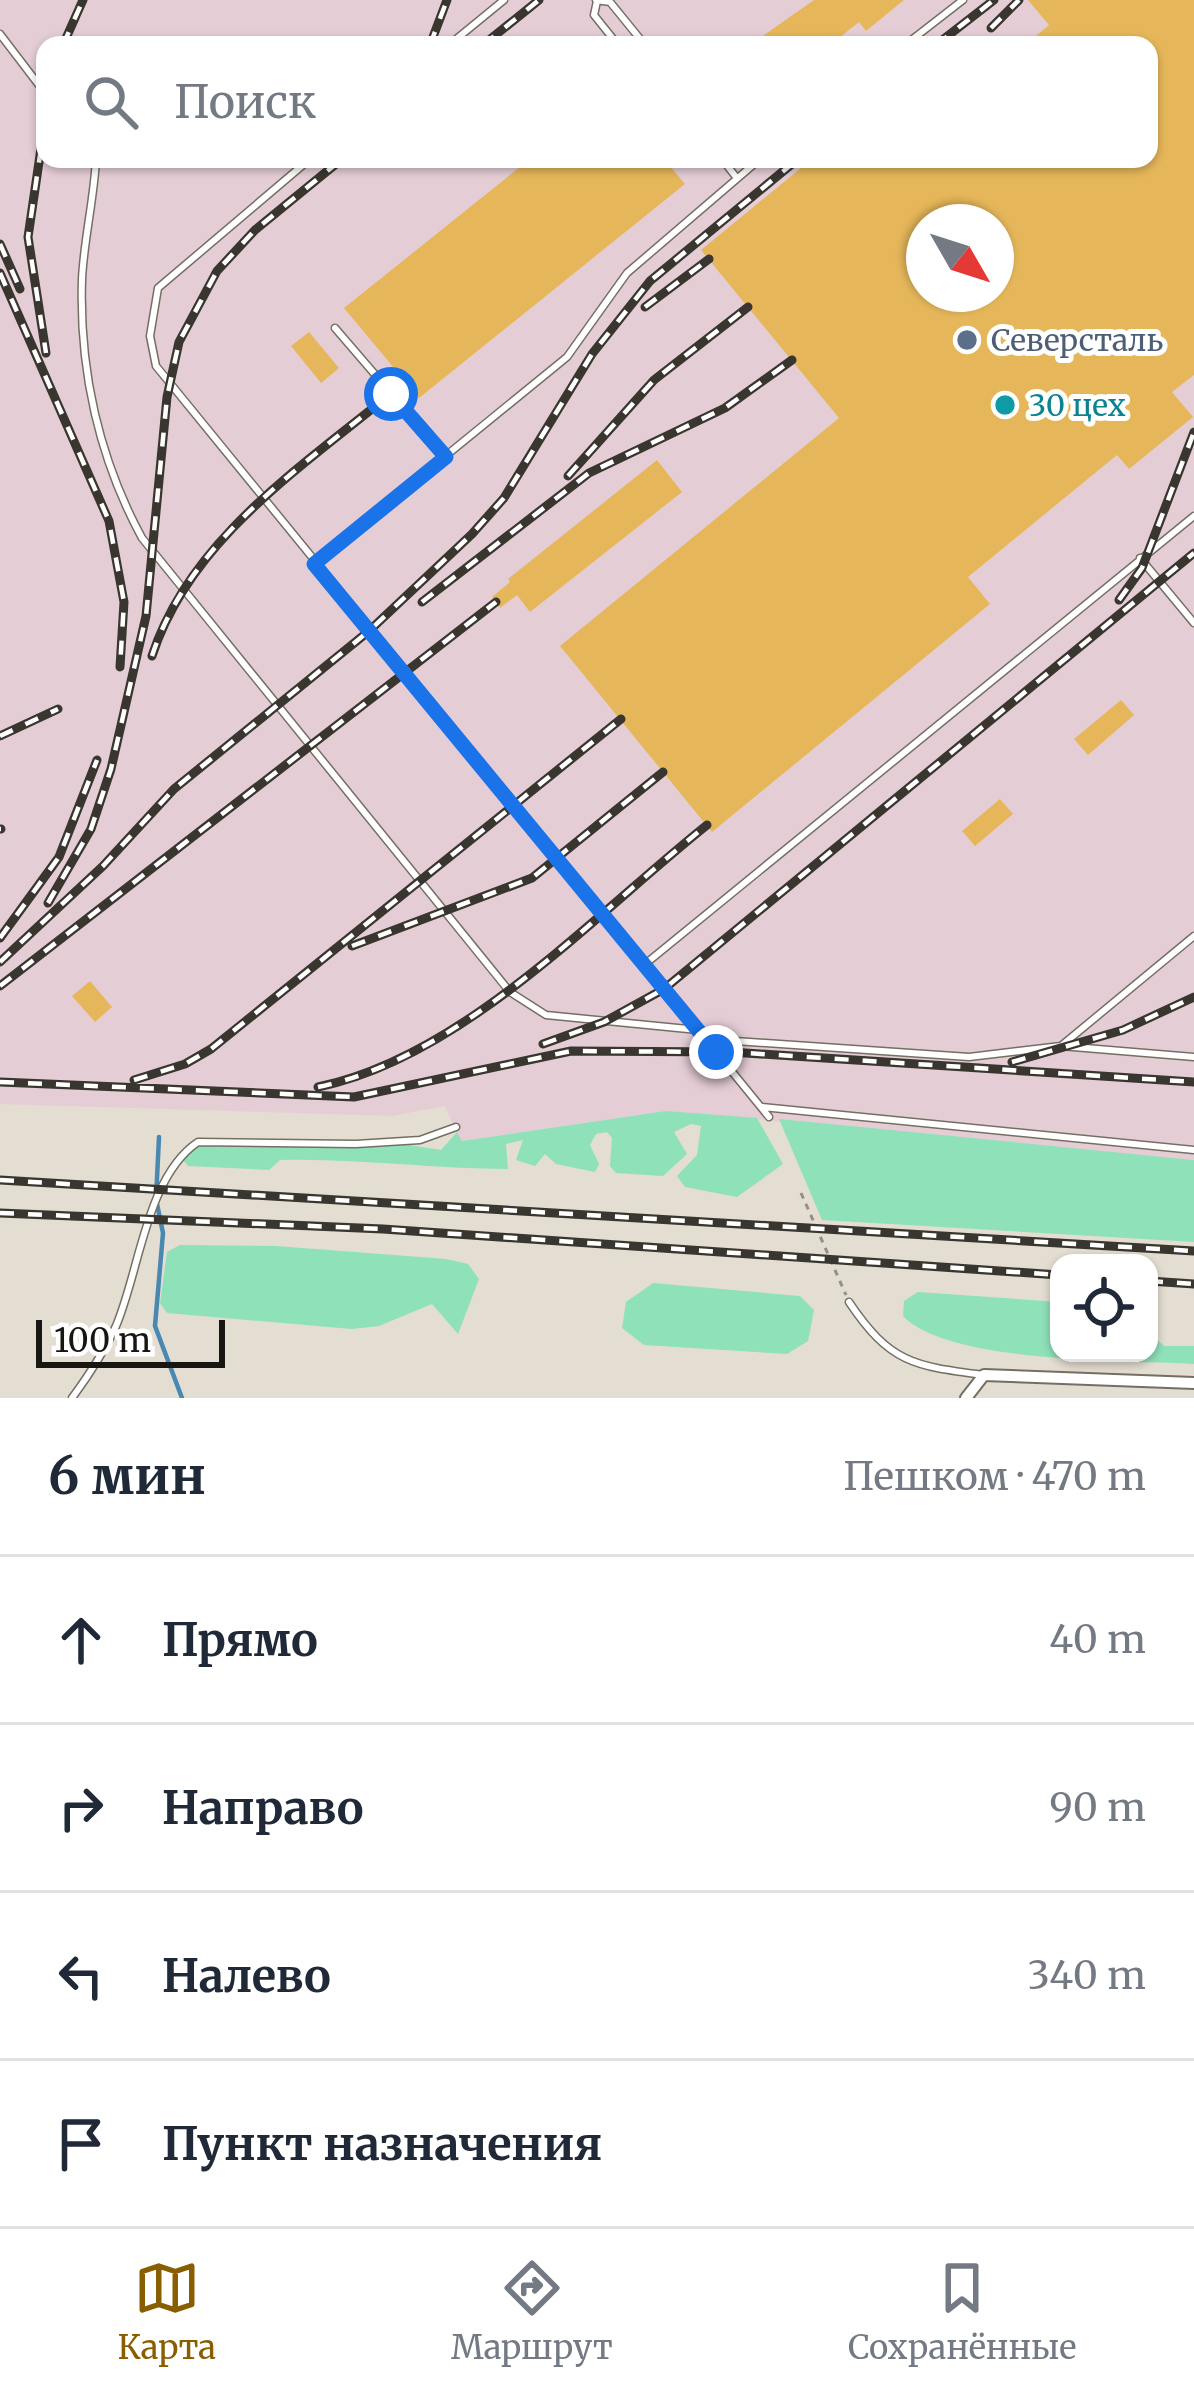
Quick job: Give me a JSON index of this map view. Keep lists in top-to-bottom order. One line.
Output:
{"places":["Северсталь","30 цех"],"scale_bar":"100 m","north":"bottom right","page":{"search":"Поиск","scale":"100 m","heading":["6 мин","Пешком · 470 m"],"list":[["Прямо","40 m"],["Направо","90 m"],["Налево","340 m"],"Пункт назначения"],"nav":["Карта","Маршрут","Сохранённые"]}}
